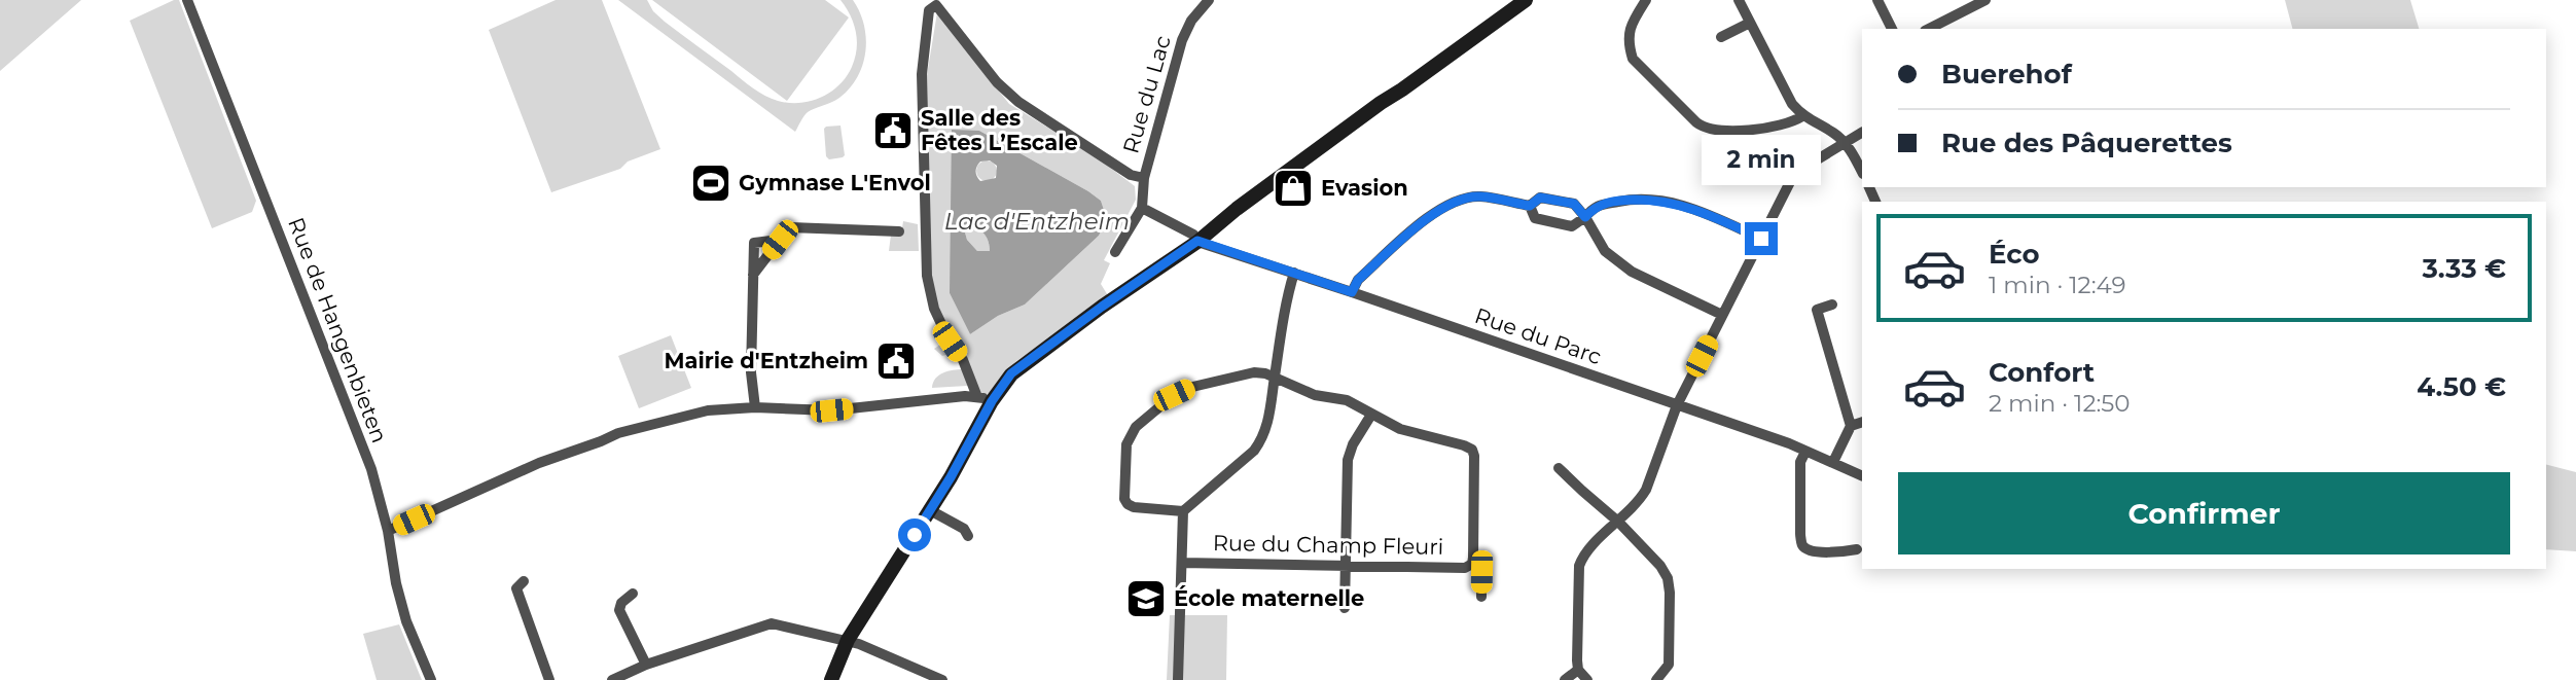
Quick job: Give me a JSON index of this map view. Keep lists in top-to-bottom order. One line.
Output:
{"streets":{"street":["Rue du Lac","Rue de Hangenbieten","Rue du Parc","Rue du Champ Fleuri"]},"water":["Lac d'Entzheim"],"places":{"public building":["Salle des Fêtes L’Escale","Mairie d'Entzheim"],"sports":["Gymnase L'Envol"],"shop":["Evasion"],"school or university":["École maternelle"]},"page":{"banner":["Buerehof","Rue des Pâquerettes"],"bubble":"2 min","list":[{"name":"Éco","note":"1 min · 12:49","value":"3.33 €"},{"name":"Confort","note":"2 min · 12:50","value":"4.50 €"}],"buttons":"Confirmer"}}
